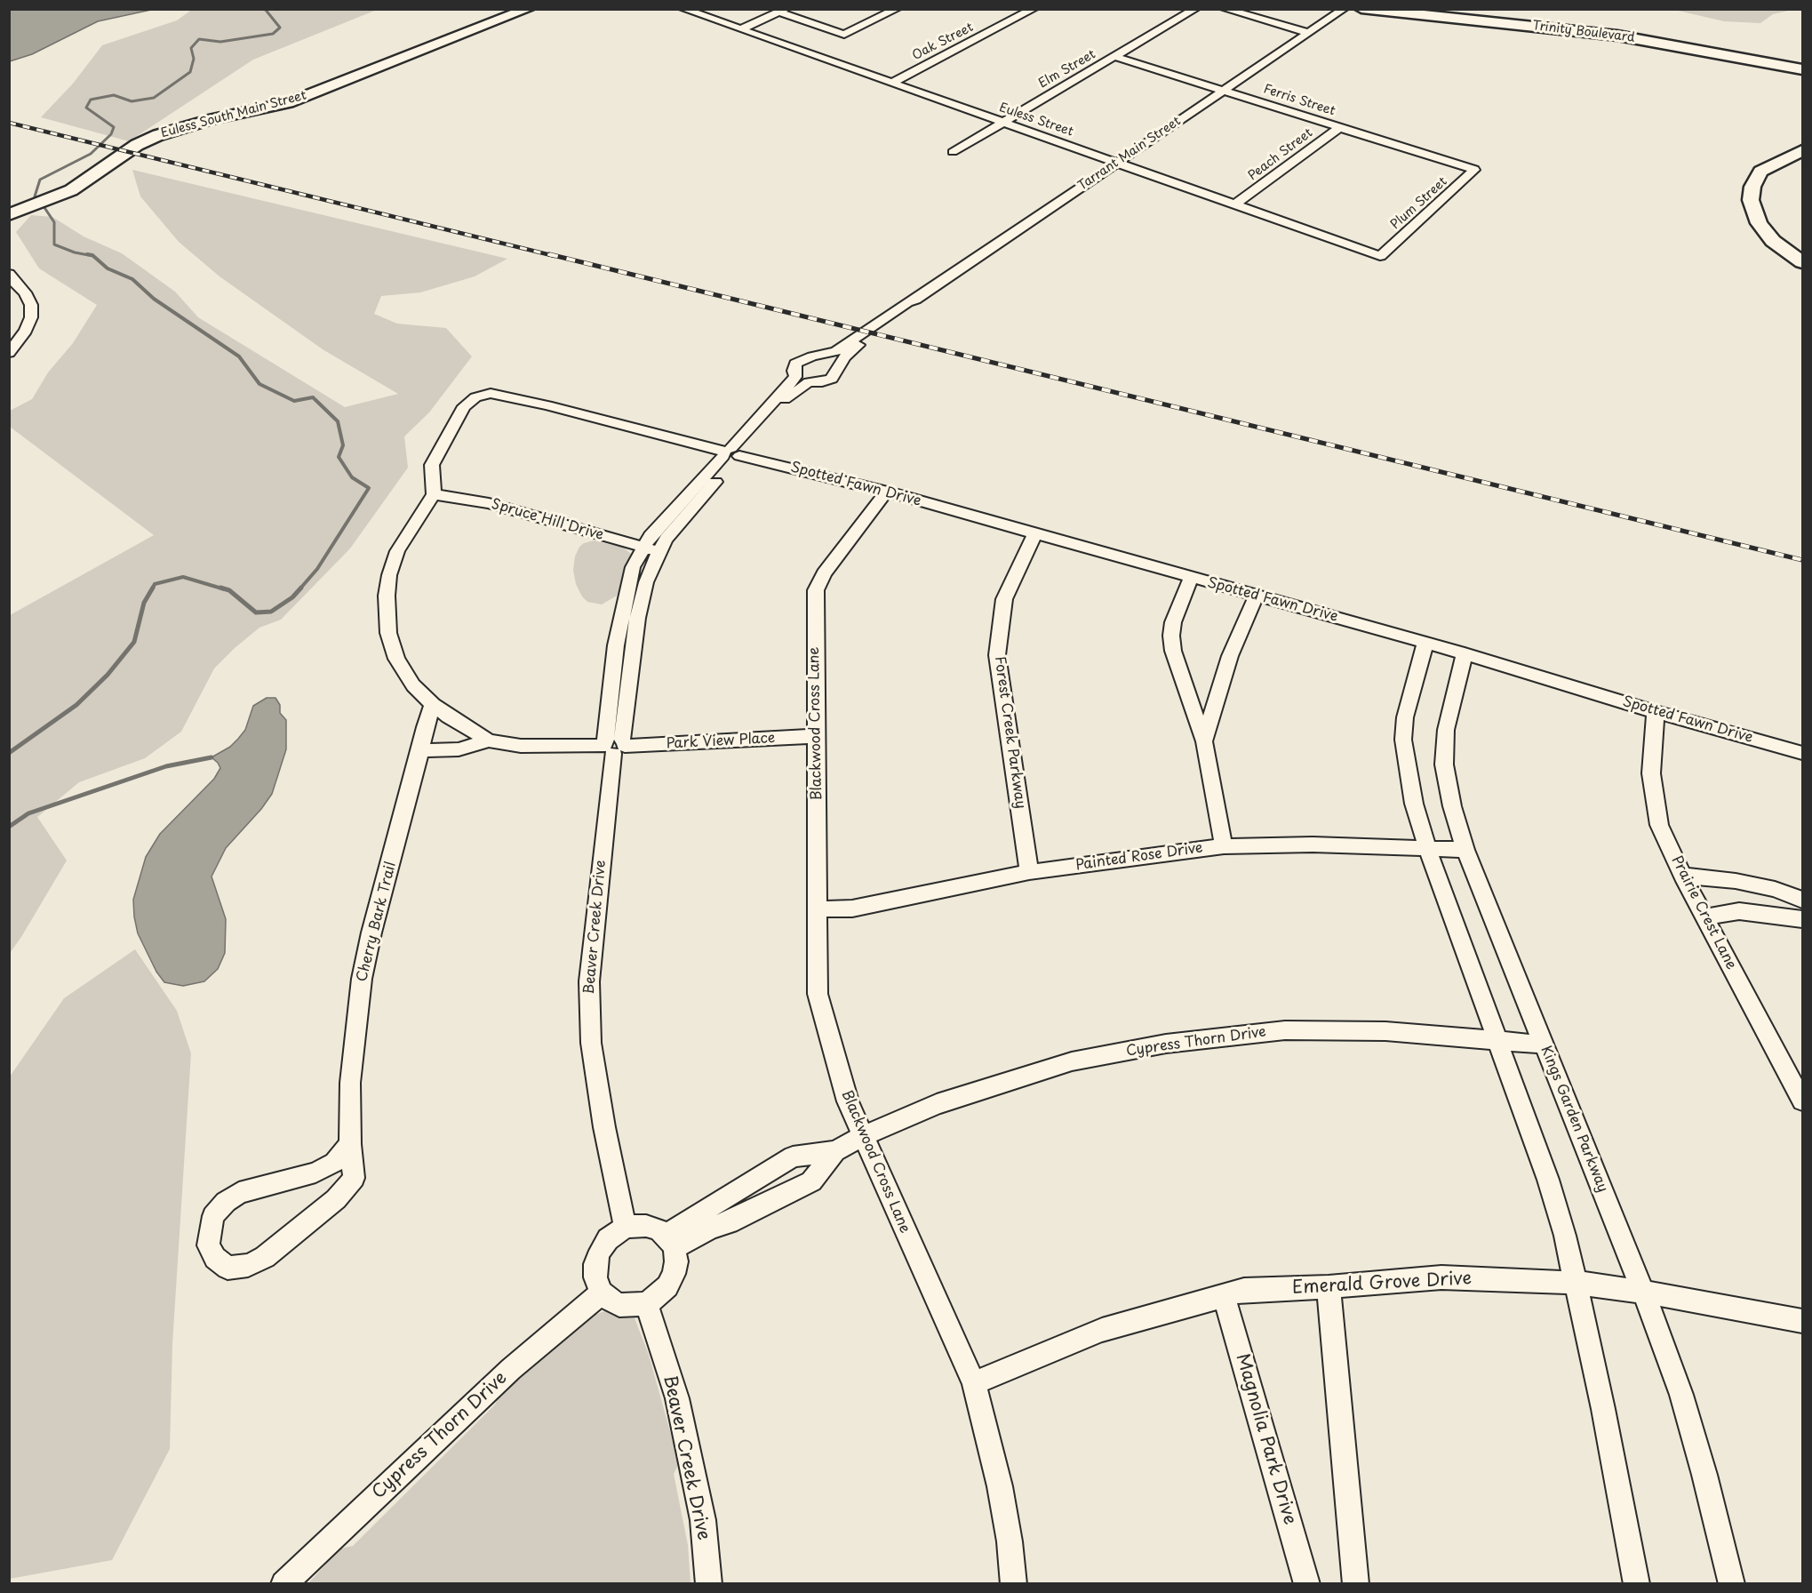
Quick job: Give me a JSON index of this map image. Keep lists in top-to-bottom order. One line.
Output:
{"streets":{"street":["Trinity Boulevard","Oak Street","Elm Street","Ferris Street","Euless South Main Street","Euless Street","Tarrant Main Street","Peach Street","Plum Street","Spotted Fawn Drive","Spruce Hill Drive","Blackwood Cross Lane","Forest Creek Parkway","Park View Place","Painted Rose Drive","Prairie Crest Lane","Cherry Bark Trail","Beaver Creek Drive","Cypress Thorn Drive","Kings Garden Parkway","Emerald Grove Drive","Magnolia Park Drive"]},"crossings":[["Oak Street","Euless Street"],["Elm Street","Ferris Street"],["Elm Street","Euless Street"],["Ferris Street","Tarrant Main Street"],["Ferris Street","Peach Street"],["Ferris Street","Plum Street"],["Euless Street","Tarrant Main Street"],["Euless Street","Peach Street"],["Euless Street","Plum Street"],["Tarrant Main Street","Beaver Creek Drive"],["Spotted Fawn Drive","Spruce Hill Drive"],["Spotted Fawn Drive","Blackwood Cross Lane"],["Spotted Fawn Drive","Forest Creek Parkway"],["Spotted Fawn Drive","Park View Place"],["Spotted Fawn Drive","Prairie Crest Lane"],["Spotted Fawn Drive","Beaver Creek Drive"],["Spotted Fawn Drive","Kings Garden Parkway"],["Spruce Hill Drive","Park View Place"],["Spruce Hill Drive","Beaver Creek Drive"],["Blackwood Cross Lane","Park View Place"],["Blackwood Cross Lane","Painted Rose Drive"],["Blackwood Cross Lane","Cypress Thorn Drive"],["Blackwood Cross Lane","Emerald Grove Drive"],["Forest Creek Parkway","Painted Rose Drive"],["Park View Place","Cherry Bark Trail"],["Park View Place","Beaver Creek Drive"],["Painted Rose Drive","Kings Garden Parkway"],["Beaver Creek Drive","Cypress Thorn Drive"],["Cypress Thorn Drive","Kings Garden Parkway"],["Kings Garden Parkway","Emerald Grove Drive"],["Emerald Grove Drive","Magnolia Park Drive"]]}
